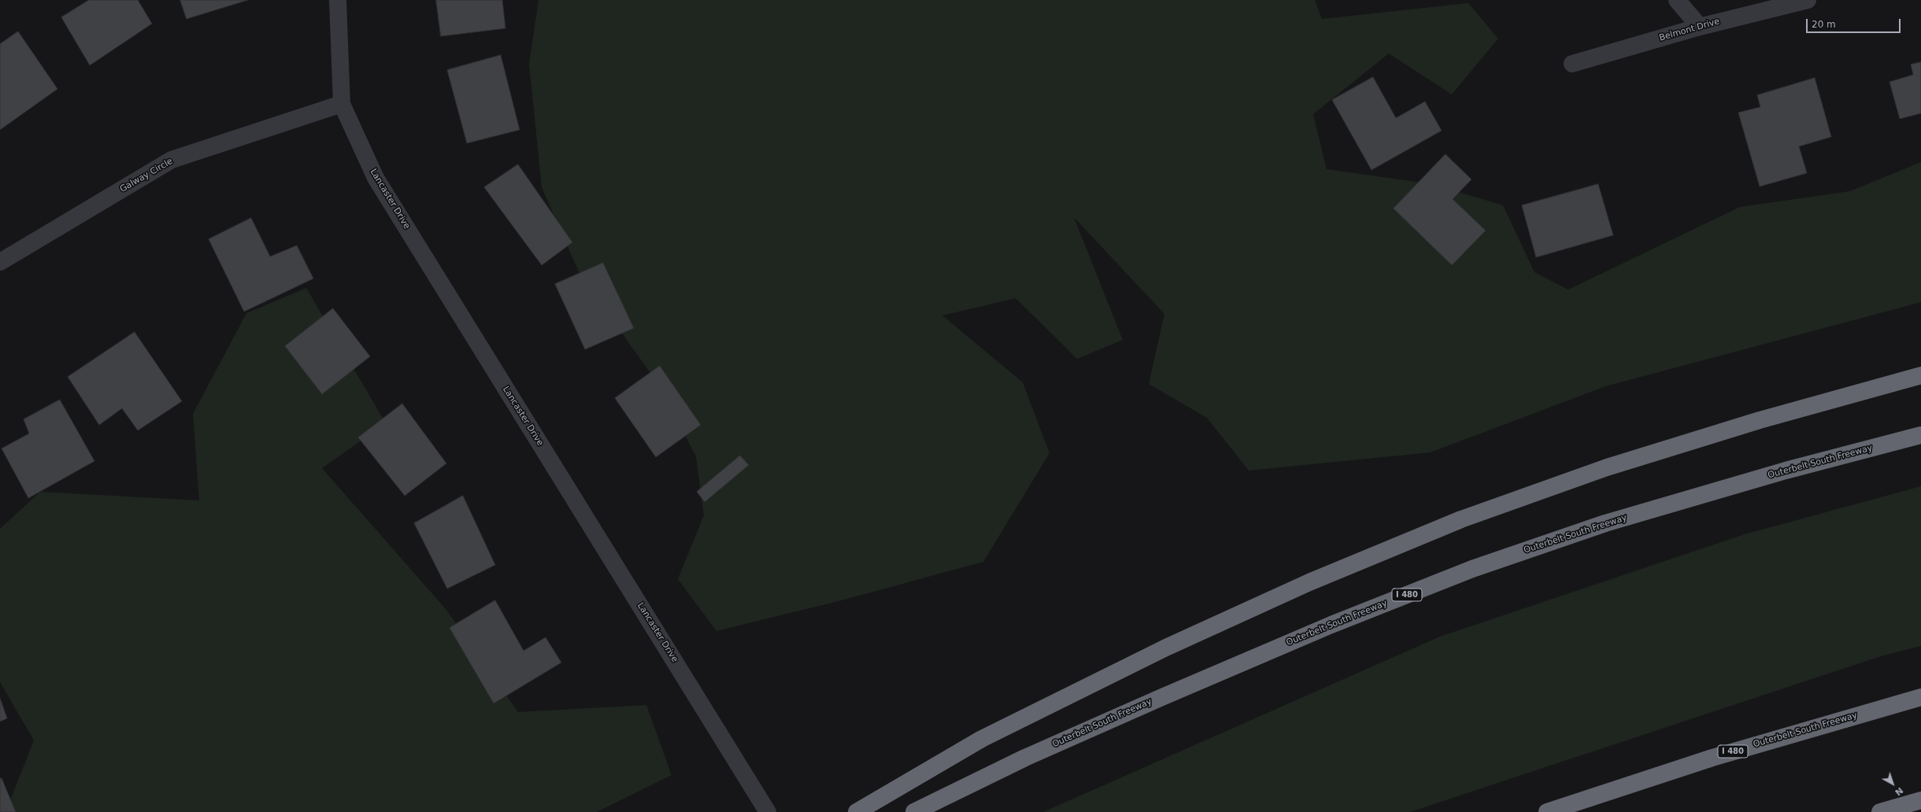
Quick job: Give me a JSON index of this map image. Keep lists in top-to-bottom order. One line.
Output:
{"streets":{"highway":["Outerbelt South Freeway","I 480"],"street":["Belmont Drive","Galway Circle","Lancaster Drive"]},"crossings":[["Galway Circle","Lancaster Drive"]],"scale_bar":"20 m","north":"bottom right"}
